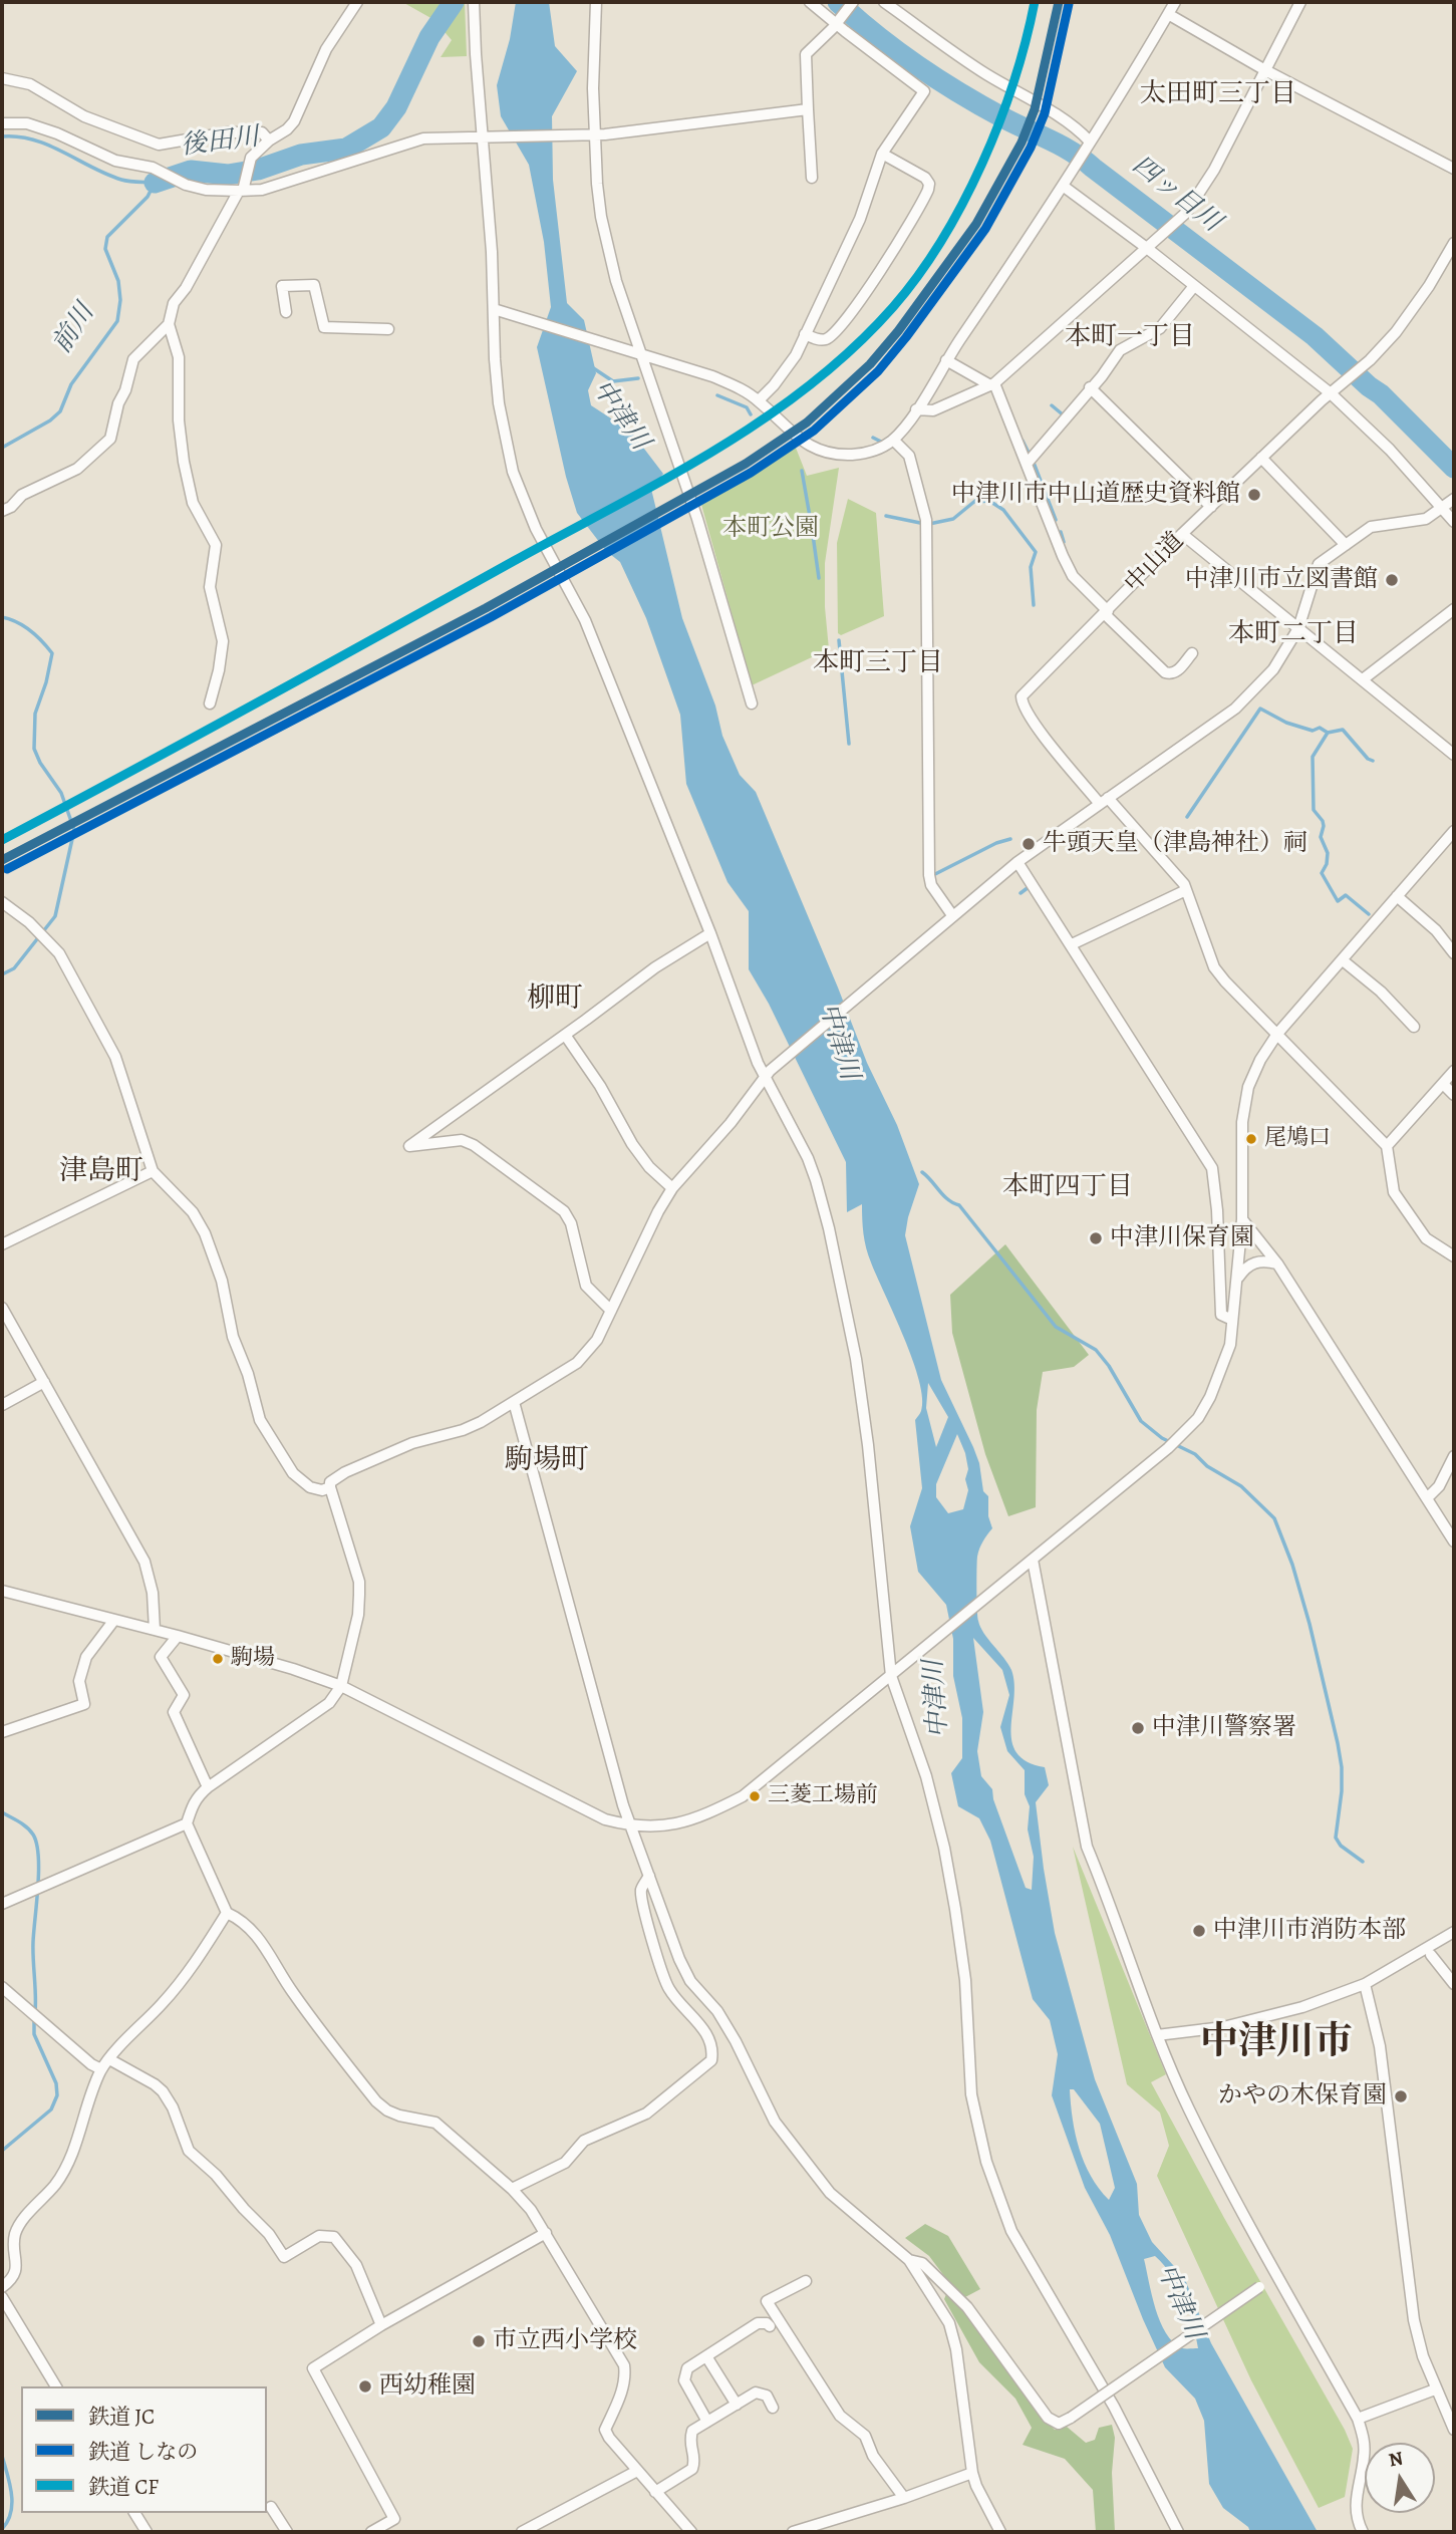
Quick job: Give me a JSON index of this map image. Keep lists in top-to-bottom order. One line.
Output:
{"streets":{"street":["中山道"]},"districts":["太田町三丁目","本町一丁目","本町二丁目","本町三丁目","柳町","津島町","本町四丁目","駒場町","中津川市"],"water":["後田川","四ッ目川","前川","中津川"],"parks":["本町公園"],"places":["中津川市中山道歴史資料館","中津川市立図書館","牛頭天皇（津島神社）祠","尾鳩口","中津川保育園","駒場","中津川警察署","三菱工場前","中津川市消防本部","かやの木保育園","市立西小学校","西幼稚園"],"lines":["rail line JC","rail line CF","rail line しなの"],"legend":["鉄道 JC","鉄道 しなの","鉄道 CF"],"north":"top"}
